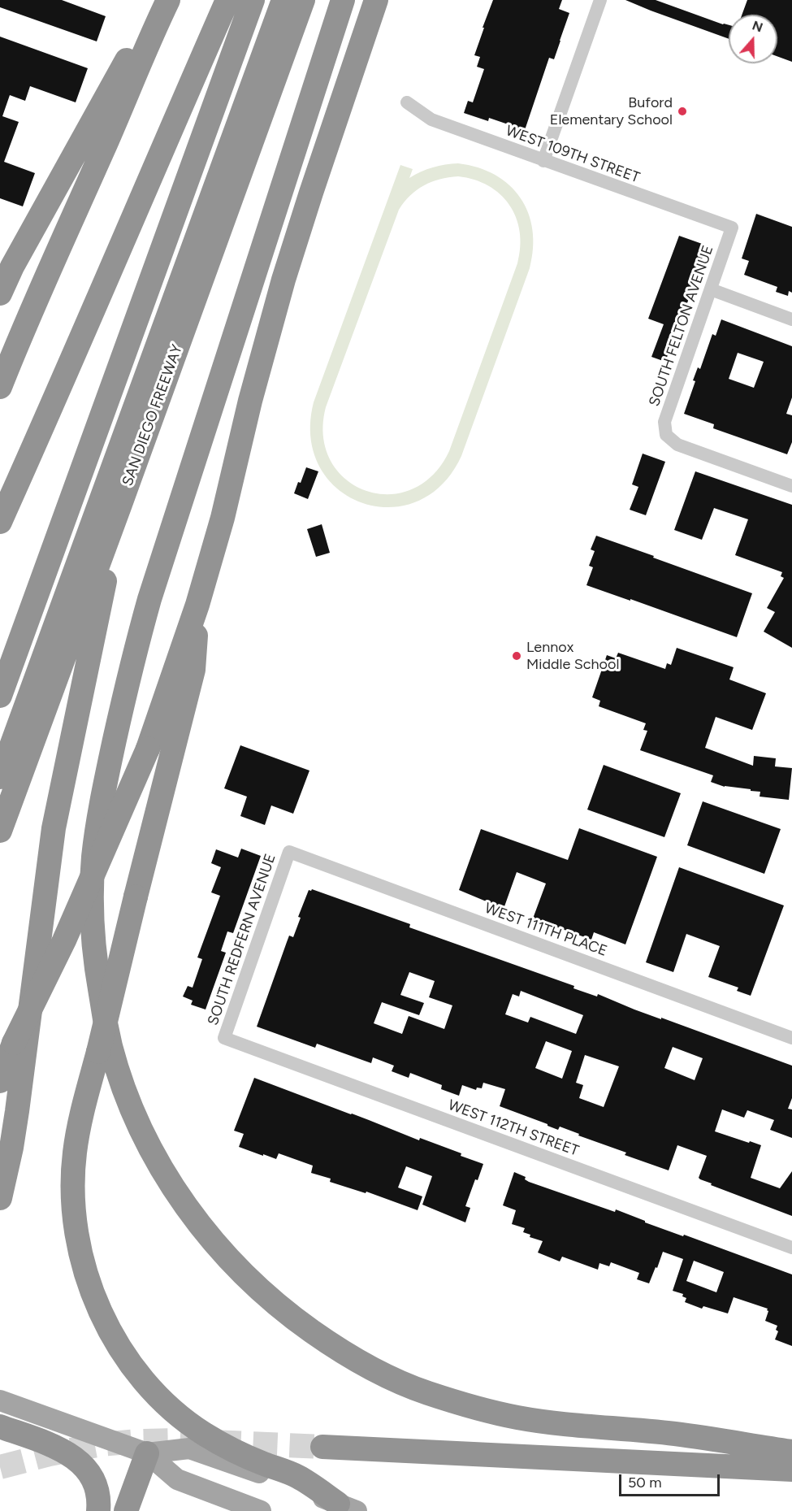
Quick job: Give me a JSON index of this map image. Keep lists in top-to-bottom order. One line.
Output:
{"streets":{"highway":["SAN DIEGO FREEWAY"],"street":["WEST 109TH STREET","SOUTH FELTON AVENUE","WEST 111TH PLACE","SOUTH REDFERN AVENUE","WEST 112TH STREET"]},"crossings":[["WEST 109TH STREET","SOUTH FELTON AVENUE"],["WEST 111TH PLACE","SOUTH REDFERN AVENUE"],["SOUTH REDFERN AVENUE","WEST 112TH STREET"]],"places":["Buford Elementary School","Lennox Middle School"],"scale_bar":"50 m","north":"top"}
